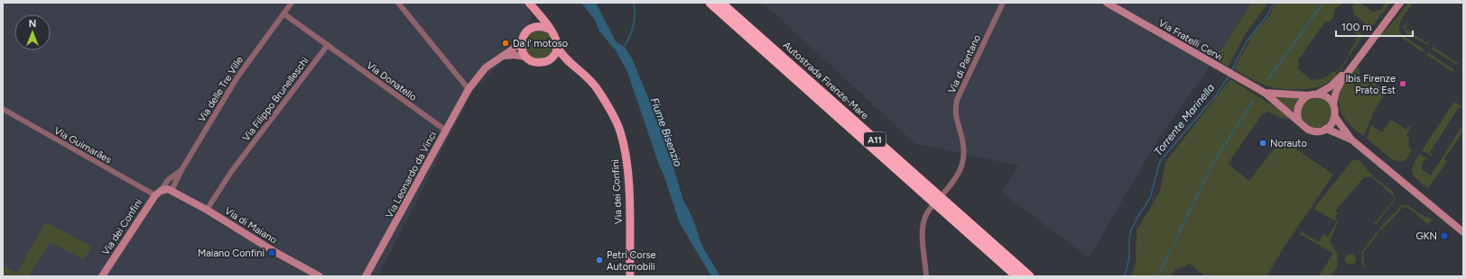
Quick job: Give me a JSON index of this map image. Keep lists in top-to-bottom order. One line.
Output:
{"streets":{"highway":["Autostrada Firenze-Mare","A11"],"main road":["Via dei Confini"],"street":["Via Fratelli Cervi","Via di Pantano","Via Donatello","Via delle Tre Ville","Via Filippo Brunelleschi","Via Guimarães","Via Leonardo da Vinci","Via di Maiano"]},"crossings":[["Via Donatello","Via Filippo Brunelleschi"],["Via Donatello","Via Leonardo da Vinci"],["Via delle Tre Ville","Via dei Confini"],["Via delle Tre Ville","Via di Maiano"],["Via Filippo Brunelleschi","Via di Maiano"],["Via Guimarães","Via dei Confini"],["Via Leonardo da Vinci","Via dei Confini"]],"water":["Torrente Marinella","Fiume Bisenzio"],"places":{"other":["Da i' motoso","Ibis Firenze Prato Est","Norauto","Petri Corse Automobili"],"transit":["GKN","Maiano Confini"]},"scale_bar":"100 m","north":"top"}
